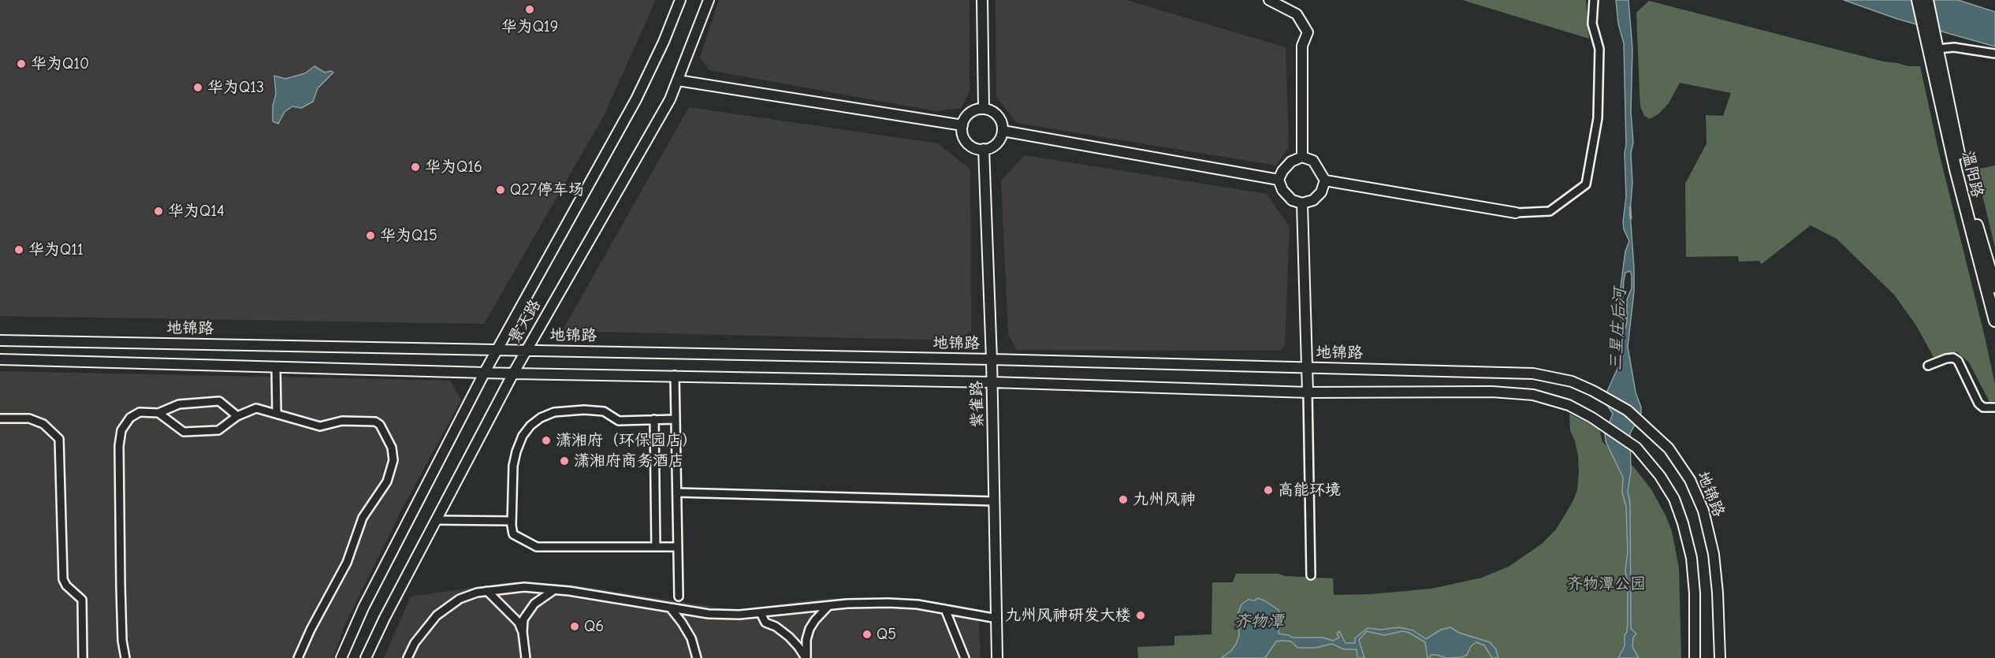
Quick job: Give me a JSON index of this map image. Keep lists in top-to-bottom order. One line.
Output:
{"streets":{"main road":["温阳路"],"street":["景天路","地锦路","紫雀路"]},"crossings":[["景天路","地锦路"],["地锦路","紫雀路"]],"water":["三星庄后河","齐物潭"],"parks":["齐物潭公园"],"places":["华为Q19","华为Q10","华为Q13","华为Q16","Q27停车场","华为Q14","华为Q15","华为Q11","潇湘府（环保园店）","潇湘府商务酒店","高能环境","九州风神","九州风神研发大楼","Q6","Q5"]}
